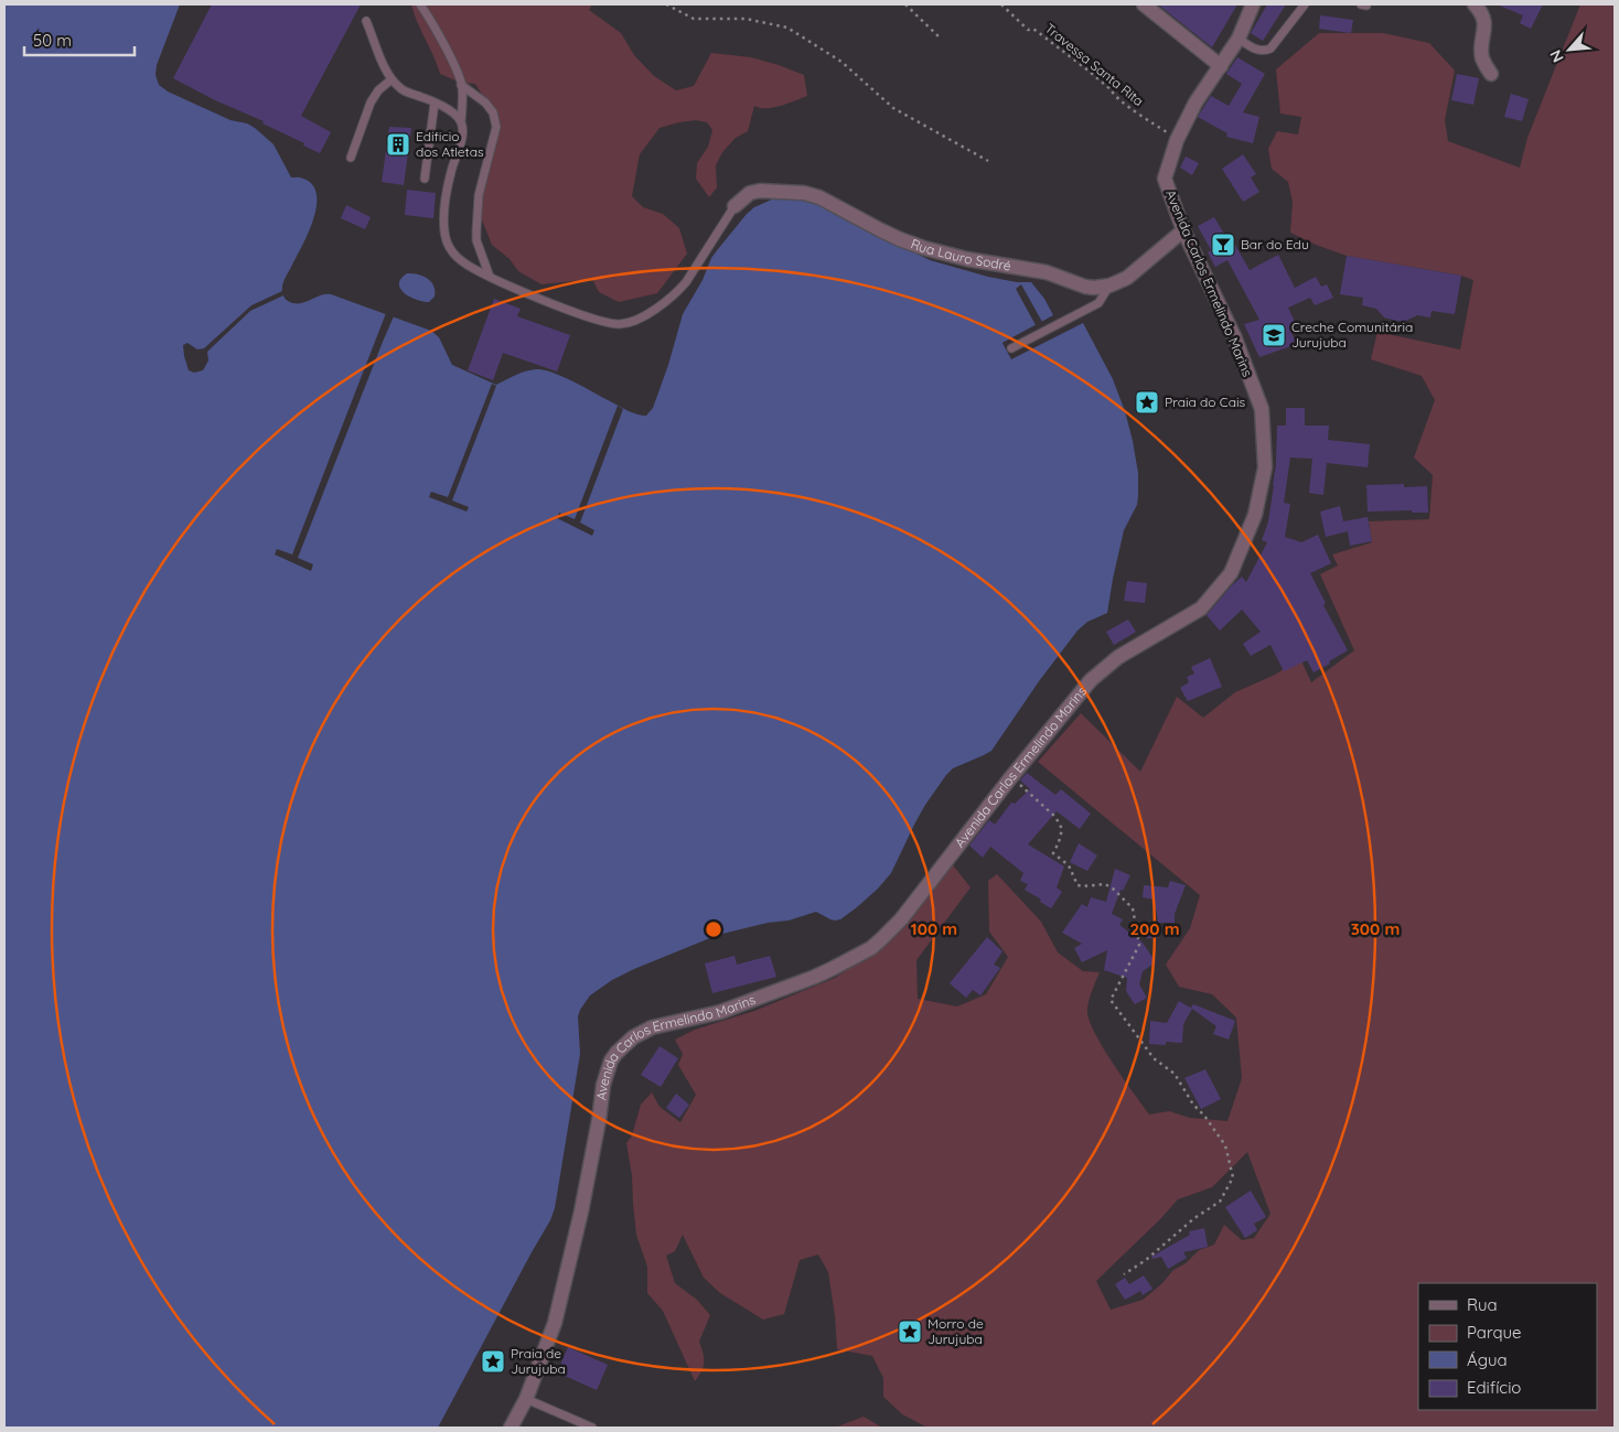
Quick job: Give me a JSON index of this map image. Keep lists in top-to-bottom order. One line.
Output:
{"streets":{"street":["Rua Lauro Sodré","Avenida Carlos Ermelindo Marins"],"path":["Travessa Santa Rita"]},"crossings":[["Travessa Santa Rita","Avenida Carlos Ermelindo Marins"],["Rua Lauro Sodré","Avenida Carlos Ermelindo Marins"]],"places":{"building":["Edificio dos Atletas"],"bar":["Bar do Edu"],"school or university":["Creche Comunitária Jurujuba"],"place":["Praia do Cais","Morro de Jurujuba","Praia de Jurujuba"]},"legend":["Rua","Parque","Água","Edifício"],"scale_bar":"50 m","north":"bottom left","rings":["100 m","200 m","300 m"]}
